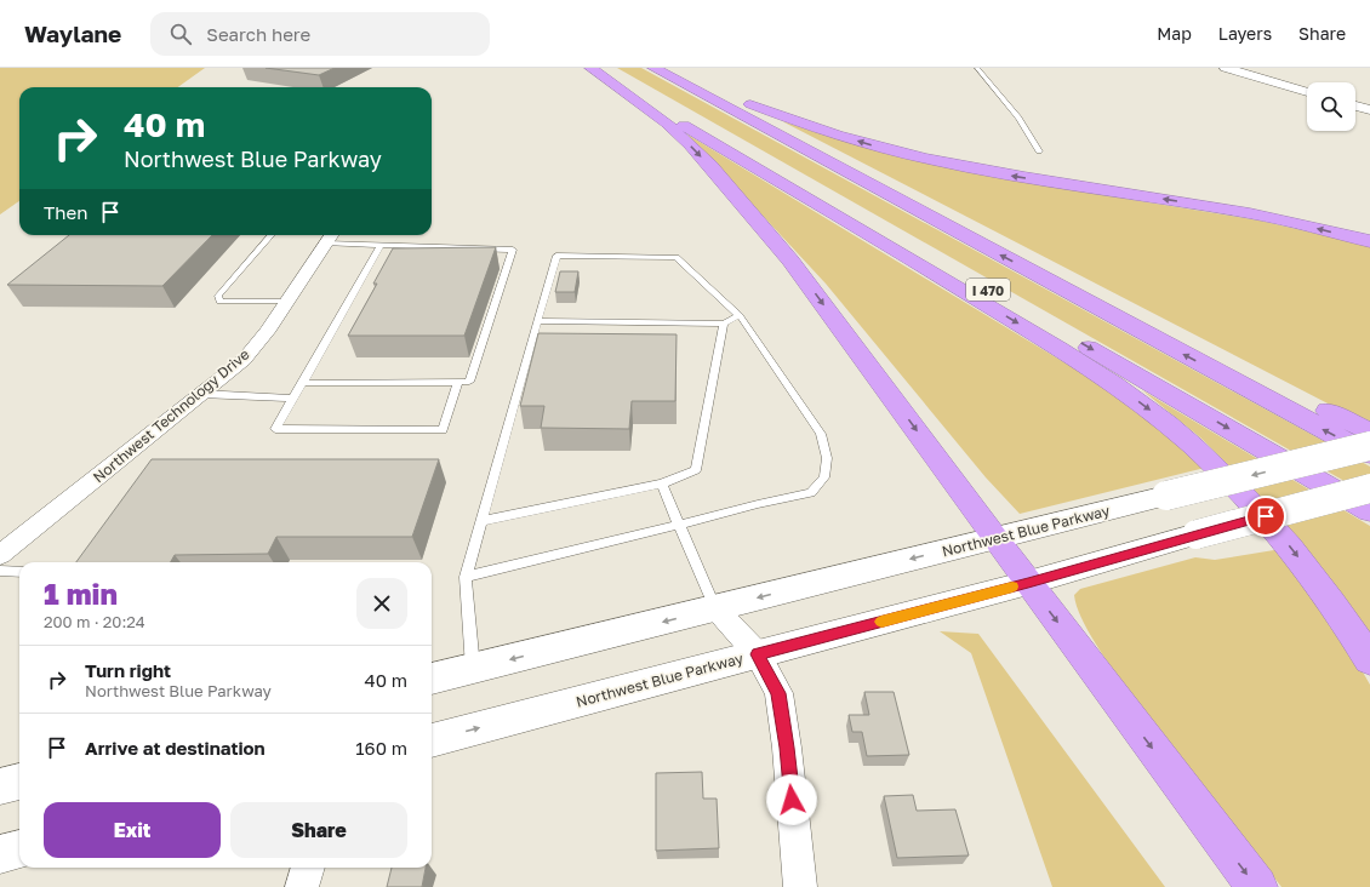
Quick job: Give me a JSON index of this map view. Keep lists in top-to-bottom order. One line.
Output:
{"streets":{"highway":["I 470"],"street":["Northwest Technology Drive","Northwest Blue Parkway"]},"page":{"header":"Waylane","search":"Search here","nav":["Map","Layers","Share"],"turn":["40 m","Northwest Blue Parkway"],"then":"Then","heading":["1 min","200 m · 20:24"],"list":[{"name":"Turn right","note":"Northwest Blue Parkway","value":"40 m"},{"name":"Arrive at destination","value":"160 m"}],"buttons":["Exit","Share"]}}
